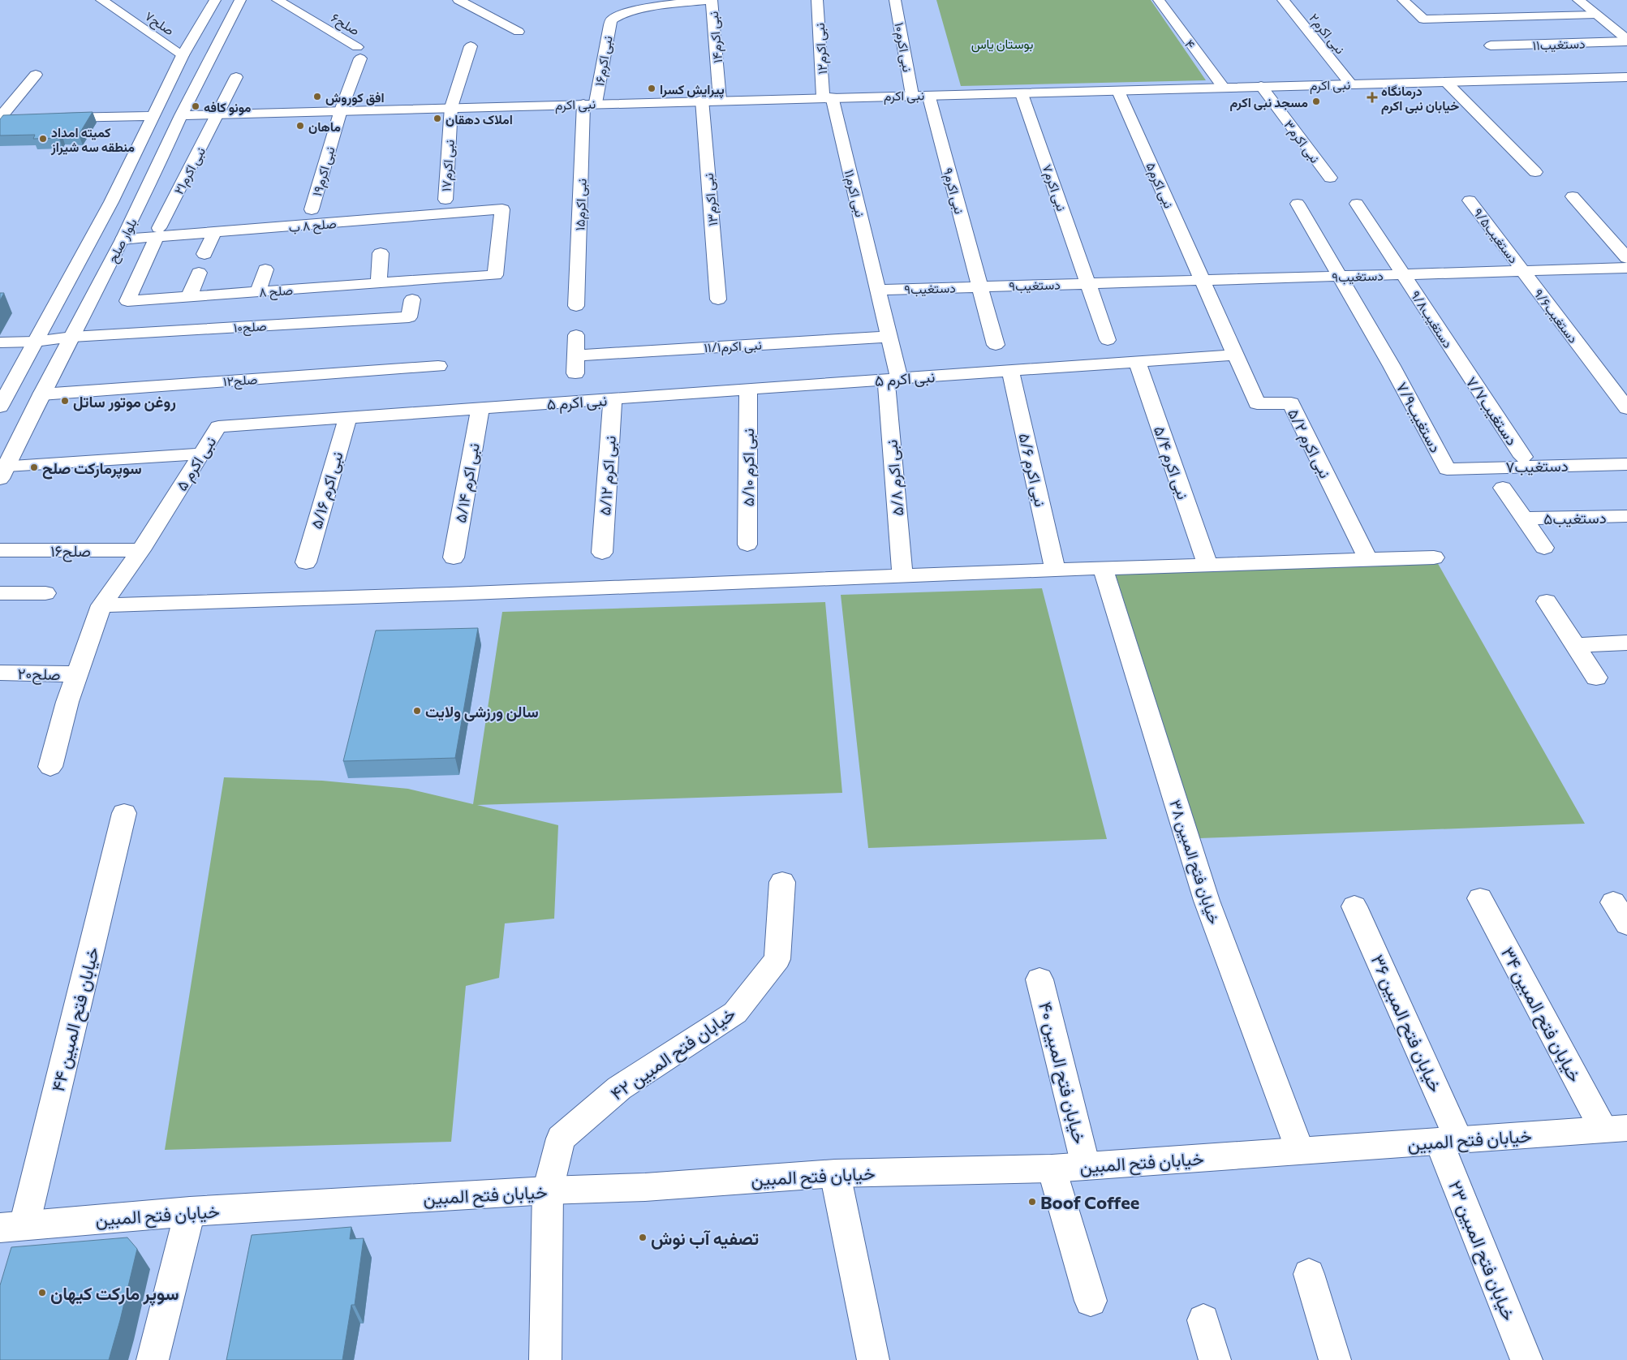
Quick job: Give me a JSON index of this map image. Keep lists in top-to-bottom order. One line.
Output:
{"streets":{"street":["صلح۷","صلح۶","نبی اکرم۲","نبی اکرم۱۴","۴","دستغیب۱۱","نبی اکرم۱۰","نبی اکرم۱۲","نبی اکرم۱۶","نبی اکرم","نبی اکرم۳","نبی اکرم۱۷","نبی اکرم۲۱","نبی اکرم۱۹","نبی اکرم۵","نبی اکرم۷","نبی اکرم۹","نبی اکرم۱۱","نبی اکرم۱۳","نبی اکرم۱۵","صلح ۸ ب","۹/۵دستغیب","بلوار صلح","دستغیب۹","۹دستغیب","۸ صلح","دستغیب۹/۶","دستغیب۹/۸","صلح۱۰","نبی اکرم۱۱/۱","نبی اکرم ۵","صلح۱۲","دستغیب۷/۷","دستغیب۷/۹","نبی اکرم ۵/۲","نبی اکرم ۵/۴","دستغیب۷","نبی اکرم ۵/۱۰","نبی اکرم ۵/۶","نبی اکرم ۵/۱۲","نبی اکرم ۵/۸","نبی اکرم ۵/۱۴","نبی اکرم ۵/۱۶","دستغیب۵","صلح۱۶","صلح۲۰","خیابان فتح المبین ۳۸","خیابان فتح المبین ۳۴","خیابان فتح المبین ۴۴","خیابان فتح المبین ۳۶","خیابان فتح المبین ۴۲","خیابان فتح المبین ۴۰","خیابان فتح المبین","خیابان فتح المبین ۲۳"]},"crossings":[["صلح۷","بلوار صلح"],["صلح۶","نبی اکرم۱۹"],["نبی اکرم۲","نبی اکرم"],["نبی اکرم۱۴","نبی اکرم"],["۴","نبی اکرم"],["نبی اکرم۱۰","نبی اکرم"],["نبی اکرم۱۲","نبی اکرم"],["نبی اکرم۱۲","نبی اکرم۱۱"],["نبی اکرم۱۶","نبی اکرم"],["نبی اکرم۱۶","نبی اکرم۱۵"],["نبی اکرم","نبی اکرم۳"],["نبی اکرم","نبی اکرم۱۷"],["نبی اکرم","نبی اکرم۲۱"],["نبی اکرم","نبی اکرم۱۹"],["نبی اکرم","نبی اکرم۵"],["نبی اکرم","نبی اکرم۷"],["نبی اکرم","نبی اکرم۹"],["نبی اکرم","نبی اکرم۱۱"],["نبی اکرم","نبی اکرم۱۳"],["نبی اکرم","نبی اکرم۱۵"],["نبی اکرم","بلوار صلح"],["نبی اکرم۱۷","صلح ۸ ب"],["نبی اکرم۲۱","صلح ۸ ب"],["نبی اکرم۲۱","۸ صلح"],["نبی اکرم۵","دستغیب۹"],["نبی اکرم۷","دستغیب۹"],["نبی اکرم۷","۹دستغیب"],["نبی اکرم۹","دستغیب۹"],["نبی اکرم۹","۹دستغیب"],["نبی اکرم۱۱","دستغیب۹"],["نبی اکرم۱۱","نبی اکرم۱۱/۱"],["نبی اکرم۱۱","نبی اکرم ۵/۸"],["صلح ۸ ب","بلوار صلح"],["صلح ۸ ب","۸ صلح"],["۹/۵دستغیب","دستغیب۹"],["۹/۵دستغیب","دستغیب۹/۶"],["بلوار صلح","صلح۱۰"],["بلوار صلح","صلح۱۲"],["دستغیب۹","۹دستغیب"],["دستغیب۹","دستغیب۹/۶"],["دستغیب۹","دستغیب۹/۸"],["دستغیب۹","دستغیب۷/۹"],["دستغیب۹/۸","دستغیب۷/۷"],["نبی اکرم۱۱/۱","نبی اکرم ۵/۸"],["نبی اکرم ۵","نبی اکرم ۵/۲"],["نبی اکرم ۵","نبی اکرم ۵/۴"],["نبی اکرم ۵","نبی اکرم ۵/۱۰"],["نبی اکرم ۵","نبی اکرم ۵/۶"],["نبی اکرم ۵","نبی اکرم ۵/۱۲"],["نبی اکرم ۵","نبی اکرم ۵/۸"],["نبی اکرم ۵","نبی اکرم ۵/۱۴"],["نبی اکرم ۵","نبی اکرم ۵/۱۶"],["نبی اکرم ۵","صلح۱۶"],["نبی اکرم ۵","صلح۲۰"],["دستغیب۷/۹","دستغیب۷"],["خیابان فتح المبین ۳۸","خیابان فتح المبین"],["خیابان فتح المبین ۳۴","خیابان فتح المبین"],["خیابان فتح المبین ۴۴","خیابان فتح المبین"],["خیابان فتح المبین ۳۶","خیابان فتح المبین"],["خیابان فتح المبین ۳۶","خیابان فتح المبین ۲۳"],["خیابان فتح المبین ۴۲","خیابان فتح المبین"],["خیابان فتح المبین ۴۰","خیابان فتح المبین"],["خیابان فتح المبین","خیابان فتح المبین ۲۳"]],"parks":["بوستان یاس"],"places":{"other":["پیرایش کسرا","افق کوروش","مسجد نبی اکرم","مونو کافه","املاک دهقان","ماهان","کمیته امداد منطقه سه شیراز","روغن موتور ساتل","سوپرمارکت صلح","سالن ورزشی ولایت","Boof Coffee","تصفیه آب نوش","سوپر مارکت کیهان"],"health":["درمانگاه خیابان نبی اکرم"]}}
